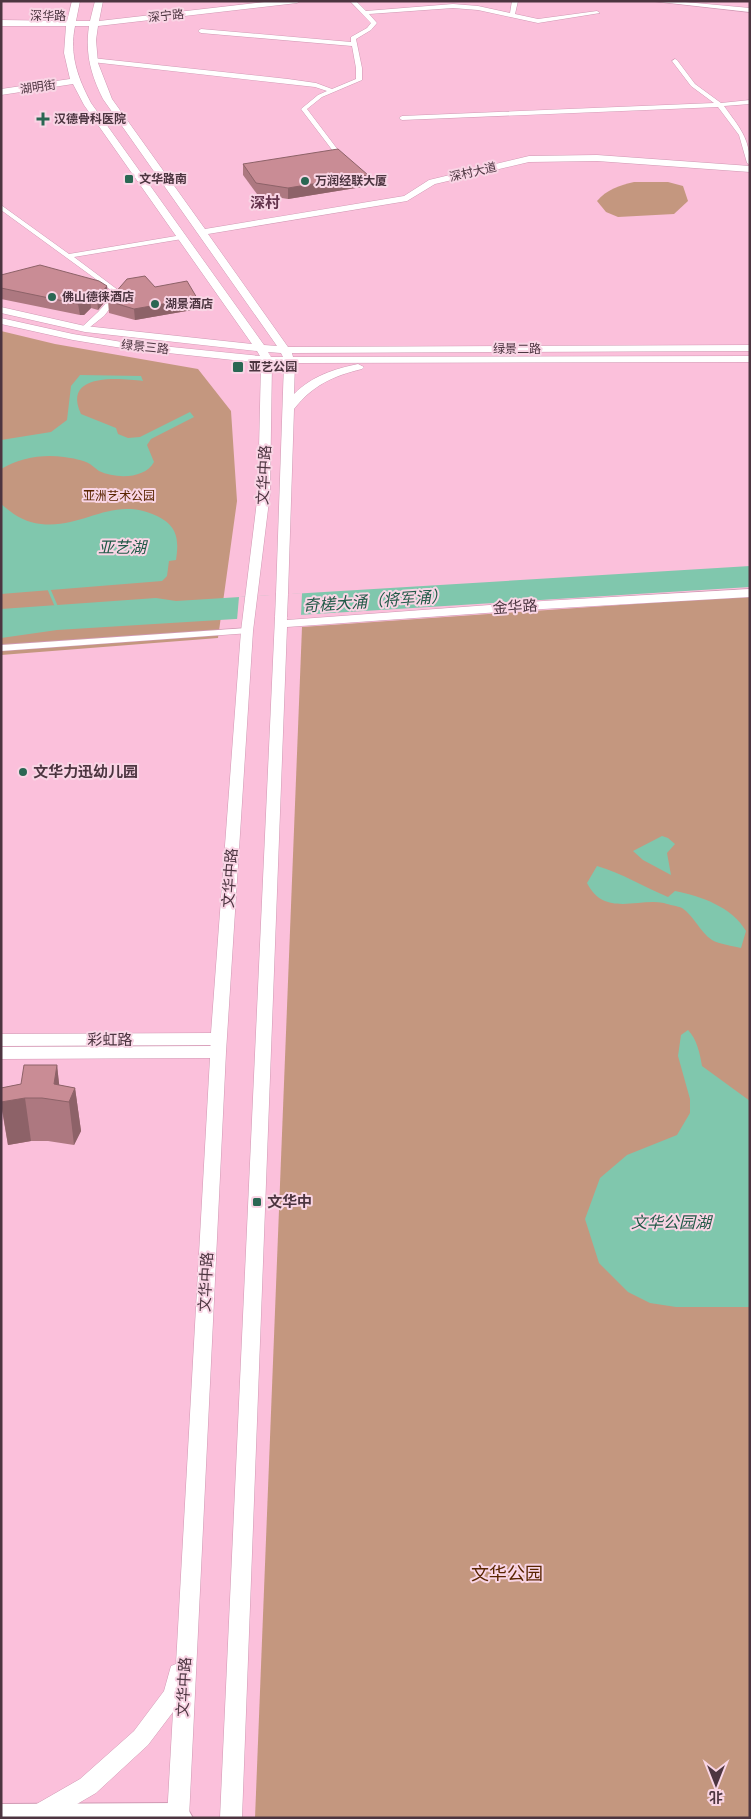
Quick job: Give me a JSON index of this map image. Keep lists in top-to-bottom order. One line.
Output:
{"streets":{"main road":["深华路","深宁路","湖明街","深村大道","绿景三路","绿景二路","文华中路","金华路","彩虹路"]},"crossings":[["深华路","文华中路"],["深宁路","文华中路"],["湖明街","文华中路"],["深村大道","文华中路"],["绿景三路","绿景二路"],["绿景三路","文华中路"],["绿景二路","文华中路"],["文华中路","金华路"],["文华中路","彩虹路"]],"districts":["深村"],"water":["亚艺湖","奇槎大涌（将军涌）","文华公园湖"],"parks":["亚洲艺术公园","文华公园"],"places":{"health":["汉德骨科医院"],"transit":["文华路南","亚艺公园","文华中"],"other":["万润经联大厦","佛山德徕酒店","湖景酒店","文华力迅幼儿园"]},"north":"bottom"}
